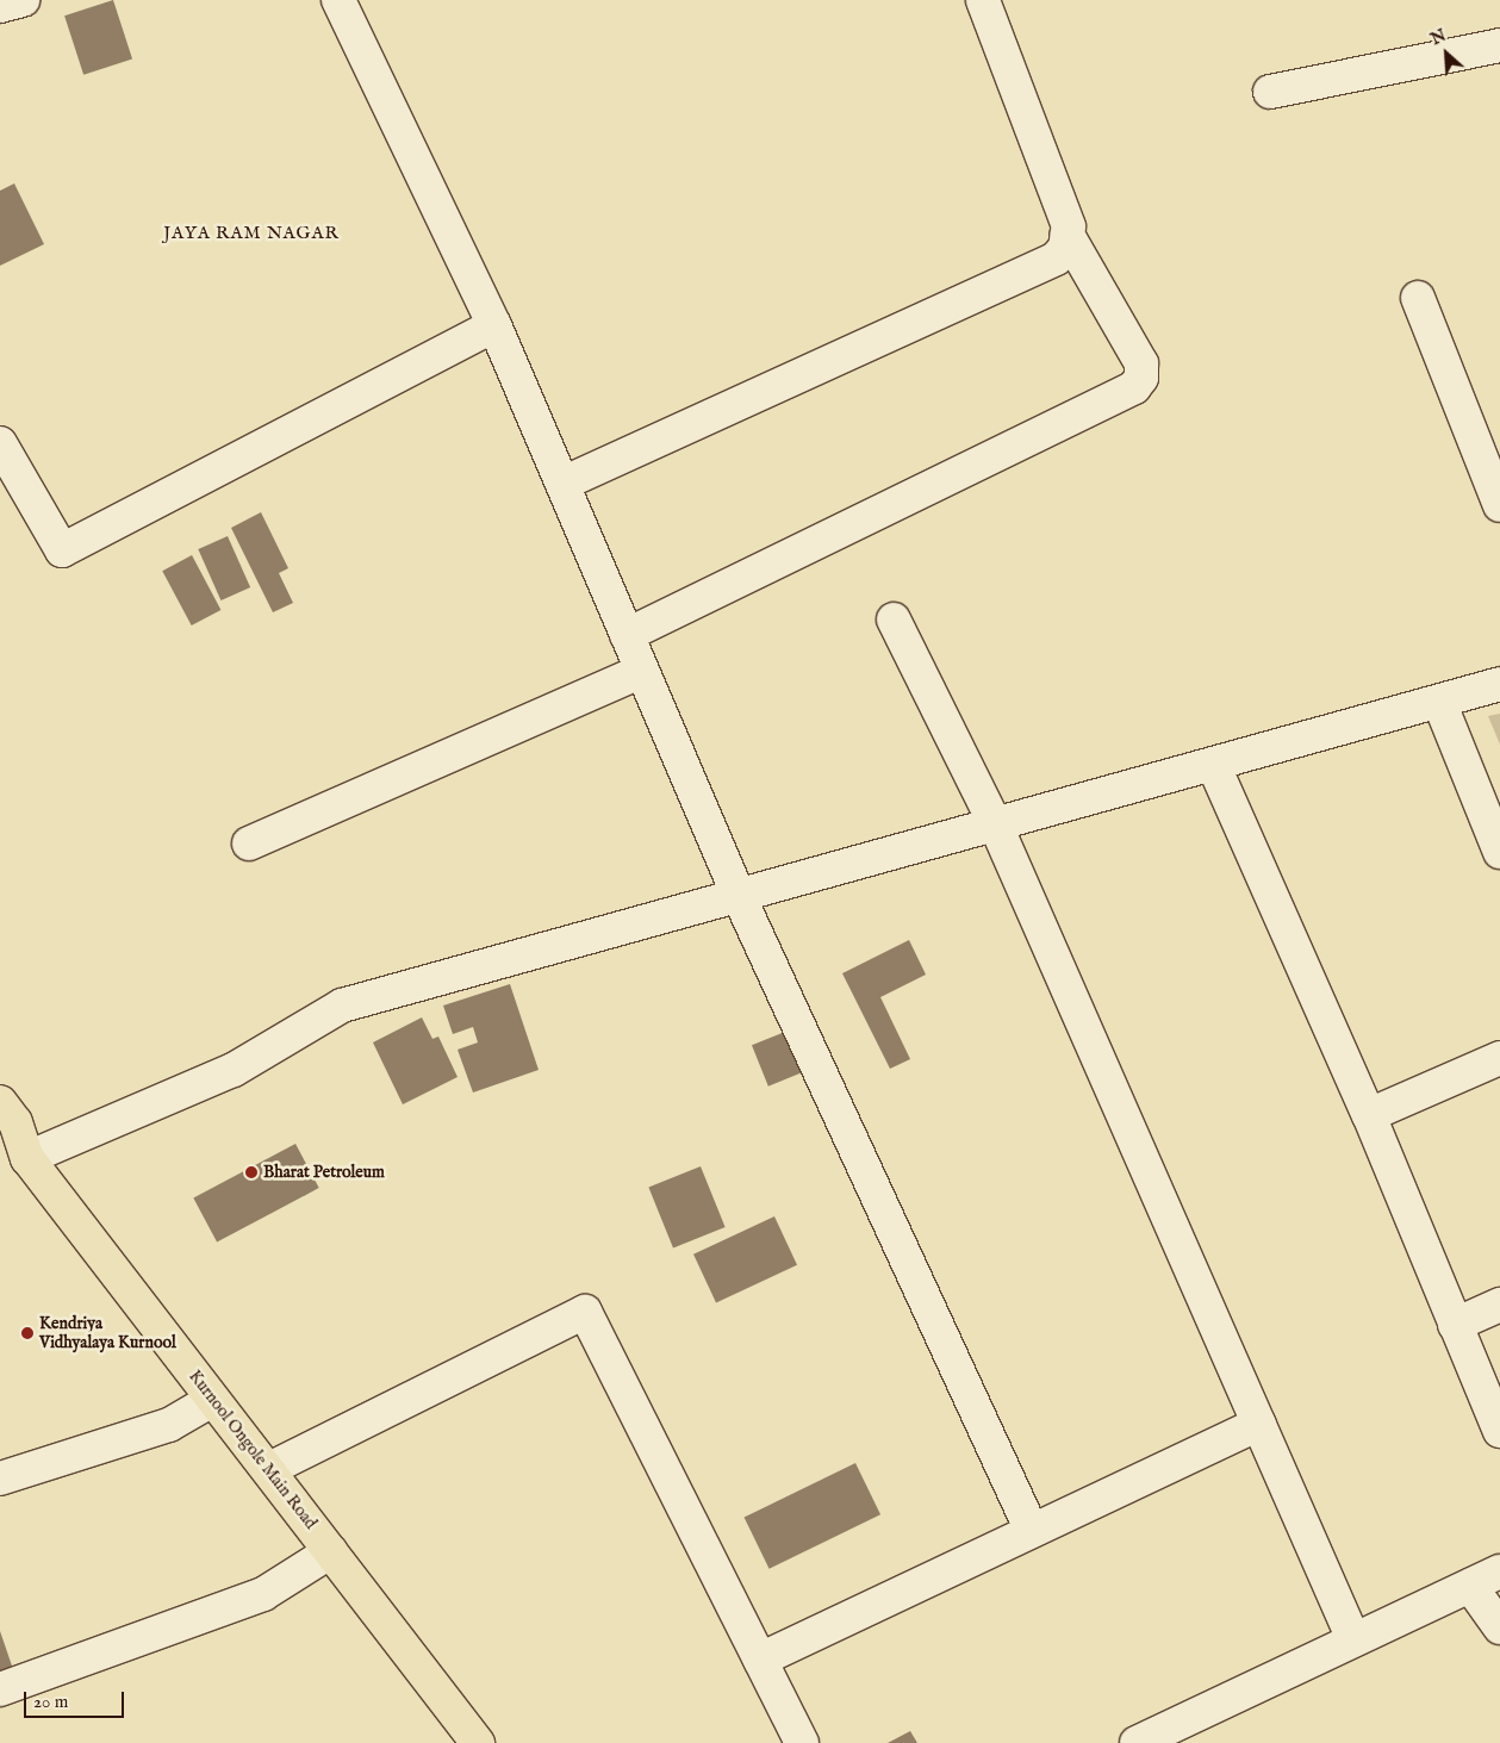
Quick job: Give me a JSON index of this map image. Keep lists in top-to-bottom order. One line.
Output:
{"streets":{"main road":["Kurnool Ongole Main Road"]},"districts":["JAYA RAM NAGAR"],"places":["Bharat Petroleum","Kendriya Vidhyalaya Kurnool"],"scale_bar":"20 m","north":"top left"}
